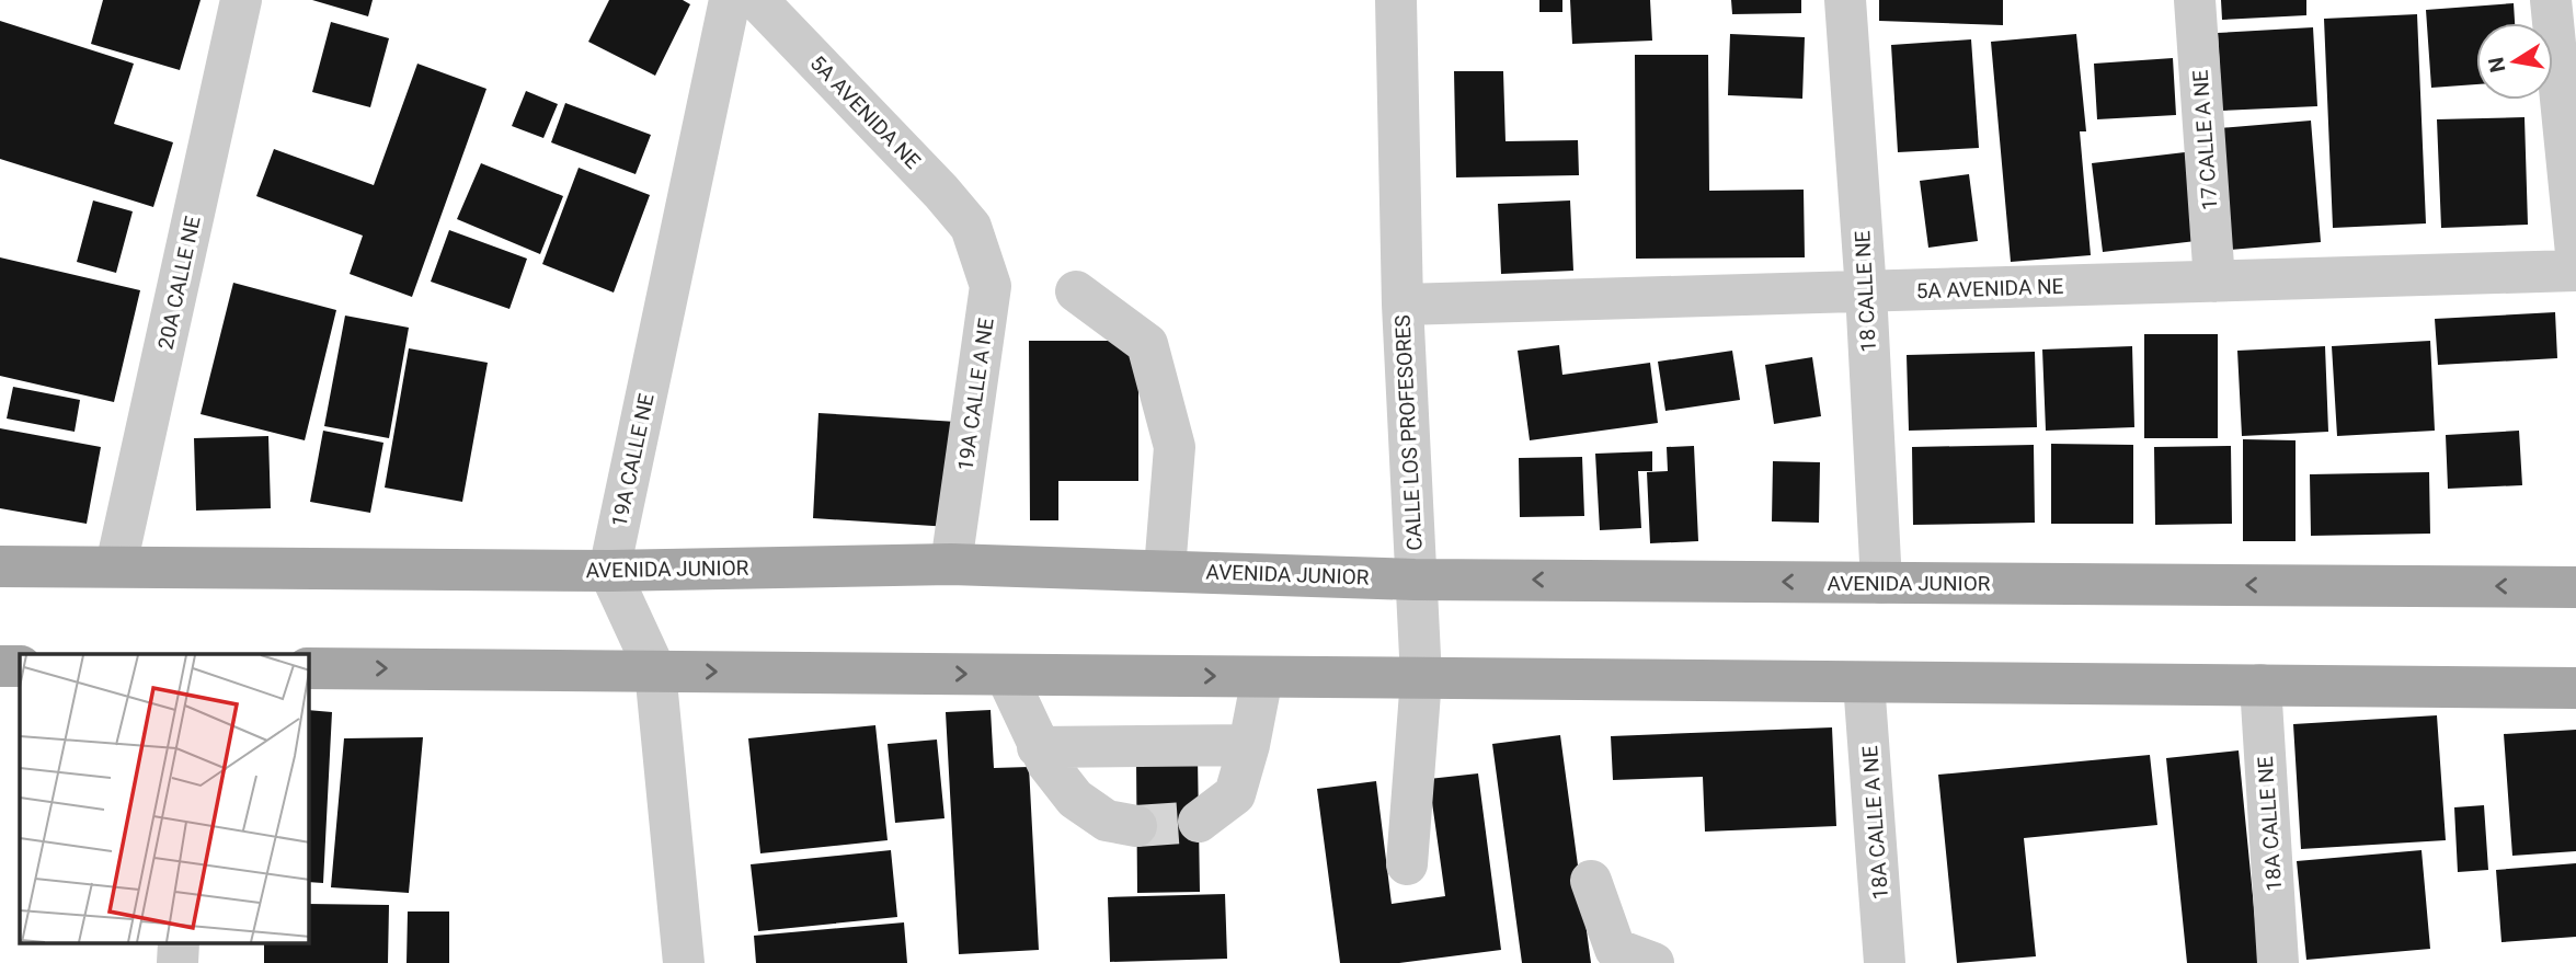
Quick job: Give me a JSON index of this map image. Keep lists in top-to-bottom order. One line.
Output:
{"streets":{"main road":["AVENIDA JUNIOR"],"street":["5A AVENIDA NE","17 CALLE A NE","20A CALLE NE","18 CALLE NE","19A CALLE A NE","CALLE LOS PROFESORES","19A CALLE NE","18A CALLE A NE","18A CALLE NE"]},"crossings":[["5A AVENIDA NE","17 CALLE A NE"],["5A AVENIDA NE","18 CALLE NE"],["5A AVENIDA NE","19A CALLE A NE"],["5A AVENIDA NE","CALLE LOS PROFESORES"],["20A CALLE NE","AVENIDA JUNIOR"],["18 CALLE NE","AVENIDA JUNIOR"],["19A CALLE A NE","AVENIDA JUNIOR"],["CALLE LOS PROFESORES","AVENIDA JUNIOR"],["19A CALLE NE","AVENIDA JUNIOR"]],"north":"left"}
